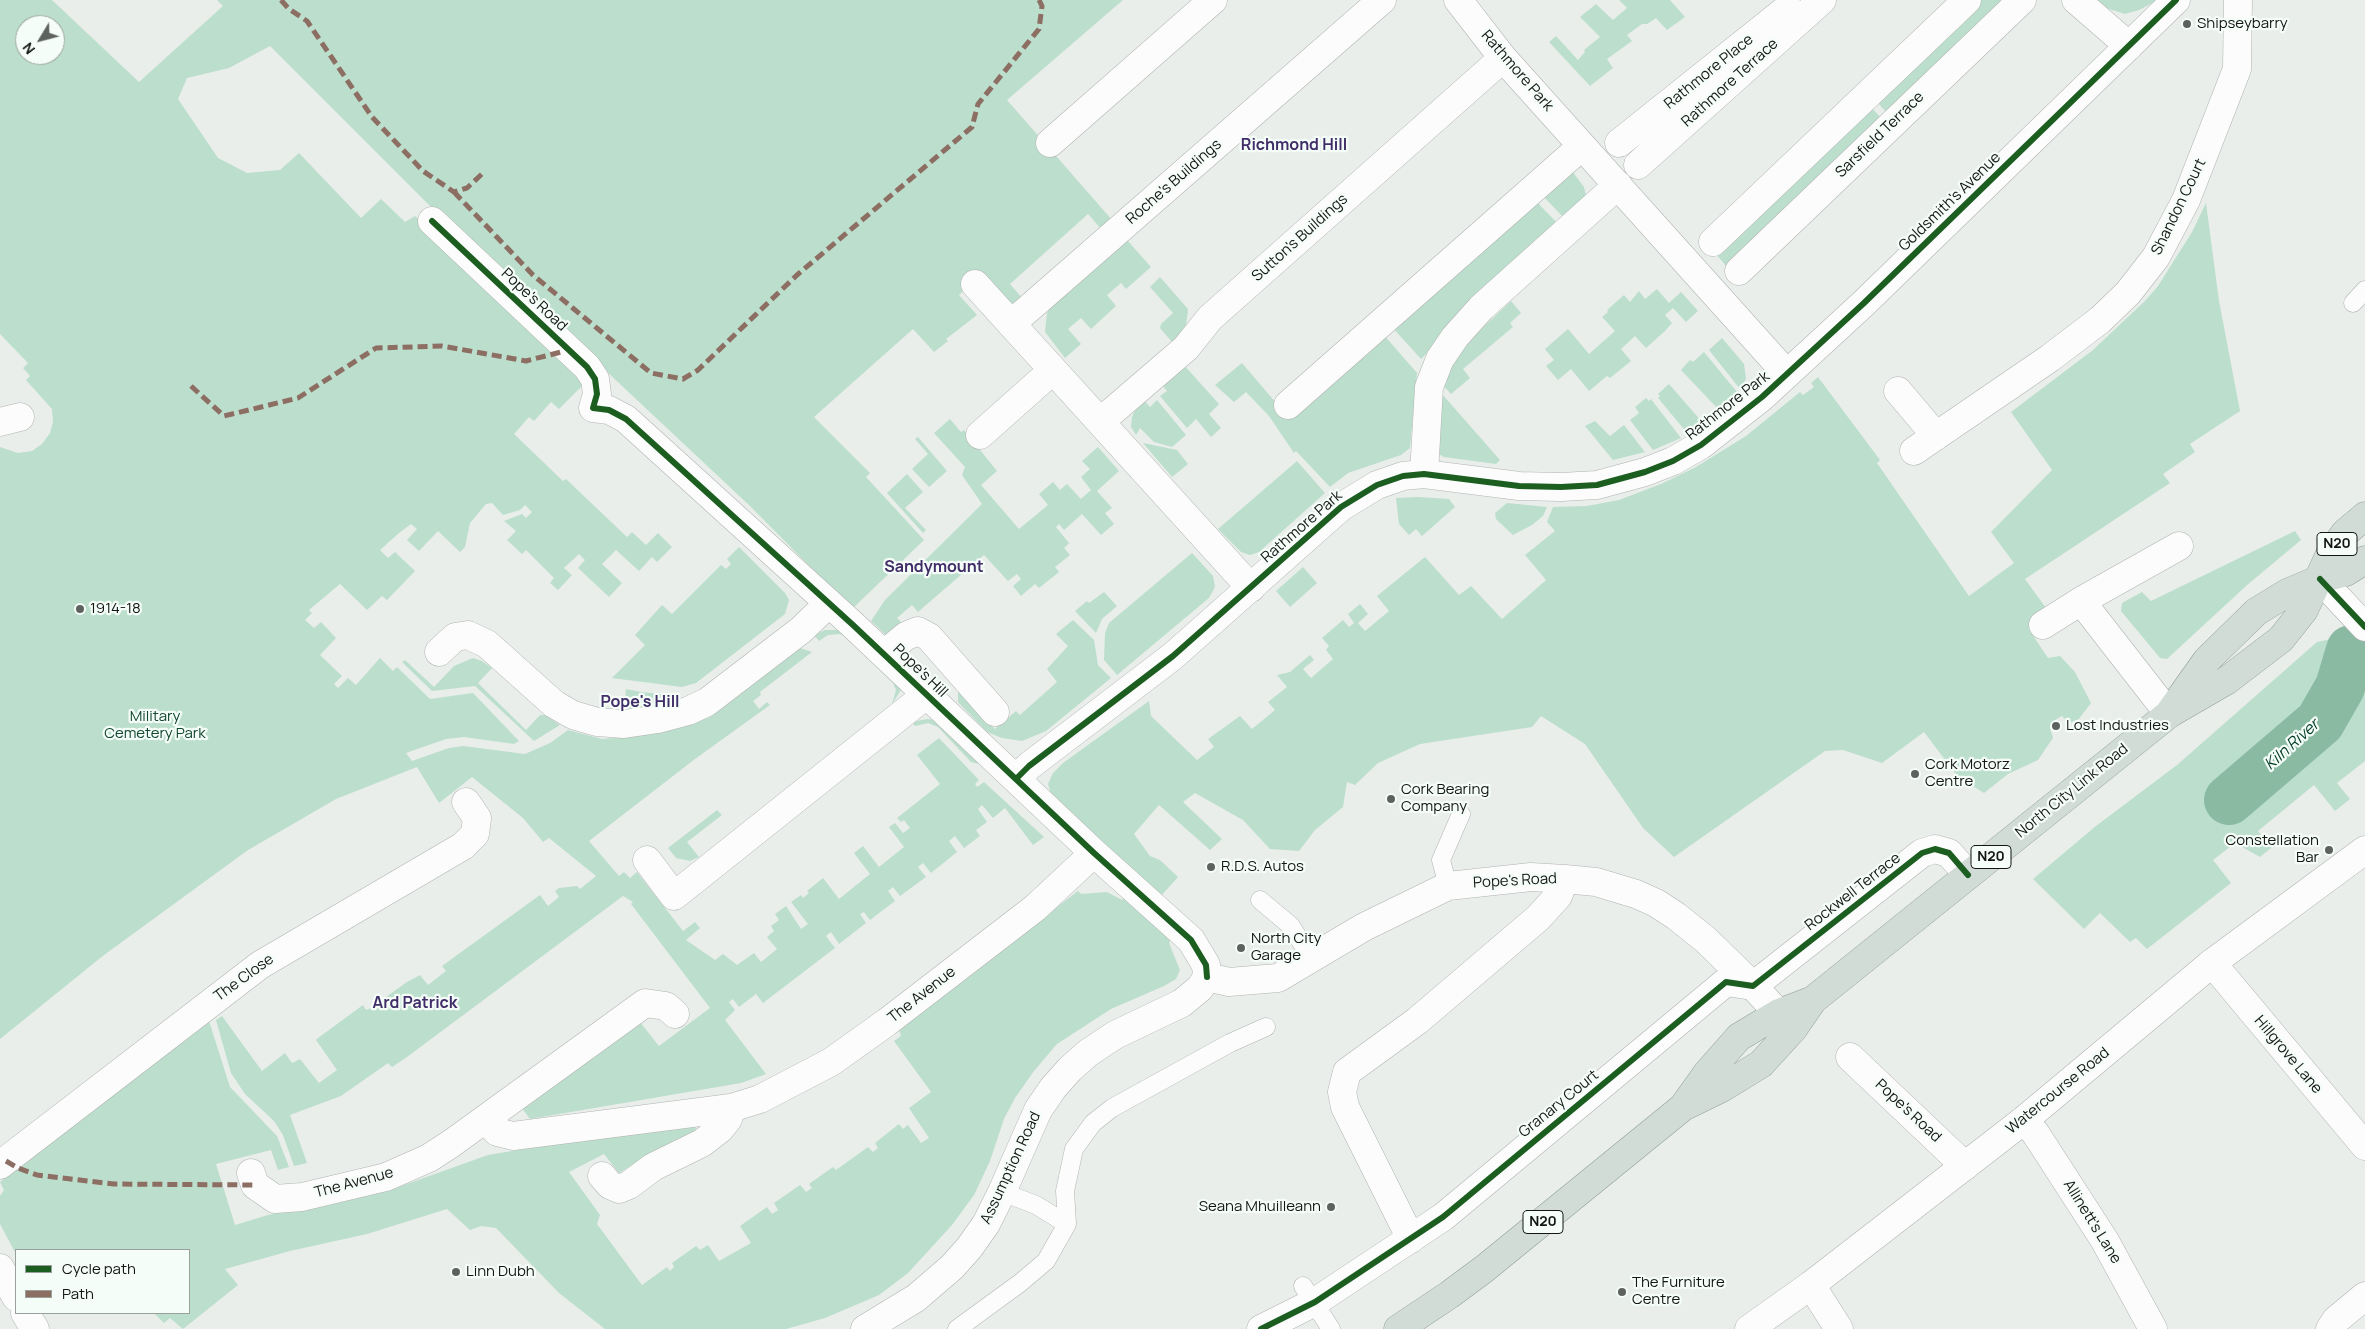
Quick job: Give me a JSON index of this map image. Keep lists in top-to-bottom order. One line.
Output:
{"streets":{"highway":["N20","North City Link Road"],"street":["Rathmore Park","Rathmore Place","Rathmore Terrace","Sarsfield Terrace","Roche's Buildings","Goldsmith's Avenue","Shandon Court","Sutton's Buildings","Pope's Road","Pope's Hill","Rockwell Terrace","The Close","The Avenue","Hillgrove Lane","Watercourse Road","Granary Court","Assumption Road","Allinett's Lane"]},"crossings":[["Rathmore Park","Goldsmith's Avenue"],["Rathmore Park","Sutton's Buildings"],["Rathmore Park","Pope's Hill"],["Pope's Road","Pope's Hill"],["Pope's Road","North City Link Road"],["Pope's Road","Rockwell Terrace"],["Pope's Road","Watercourse Road"],["Pope's Road","Granary Court"],["Pope's Road","Assumption Road"],["Pope's Hill","The Avenue"],["Pope's Hill","Assumption Road"],["North City Link Road","Rockwell Terrace"],["Rockwell Terrace","Granary Court"],["Hillgrove Lane","Watercourse Road"],["Watercourse Road","Allinett's Lane"]],"districts":["Richmond Hill","Sandymount","Pope's Hill","Ard Patrick"],"water":["Kiln River"],"parks":["Military Cemetery Park"],"places":["Shipseybarry","1914-18","Lost Industries","Cork Motorz Centre","Cork Bearing Company","Constellation Bar","R.D.S. Autos","North City Garage","Seana Mhuilleann","Linn Dubh","The Furniture Centre"],"legend":["Cycle path","Path"],"north":"bottom left"}
